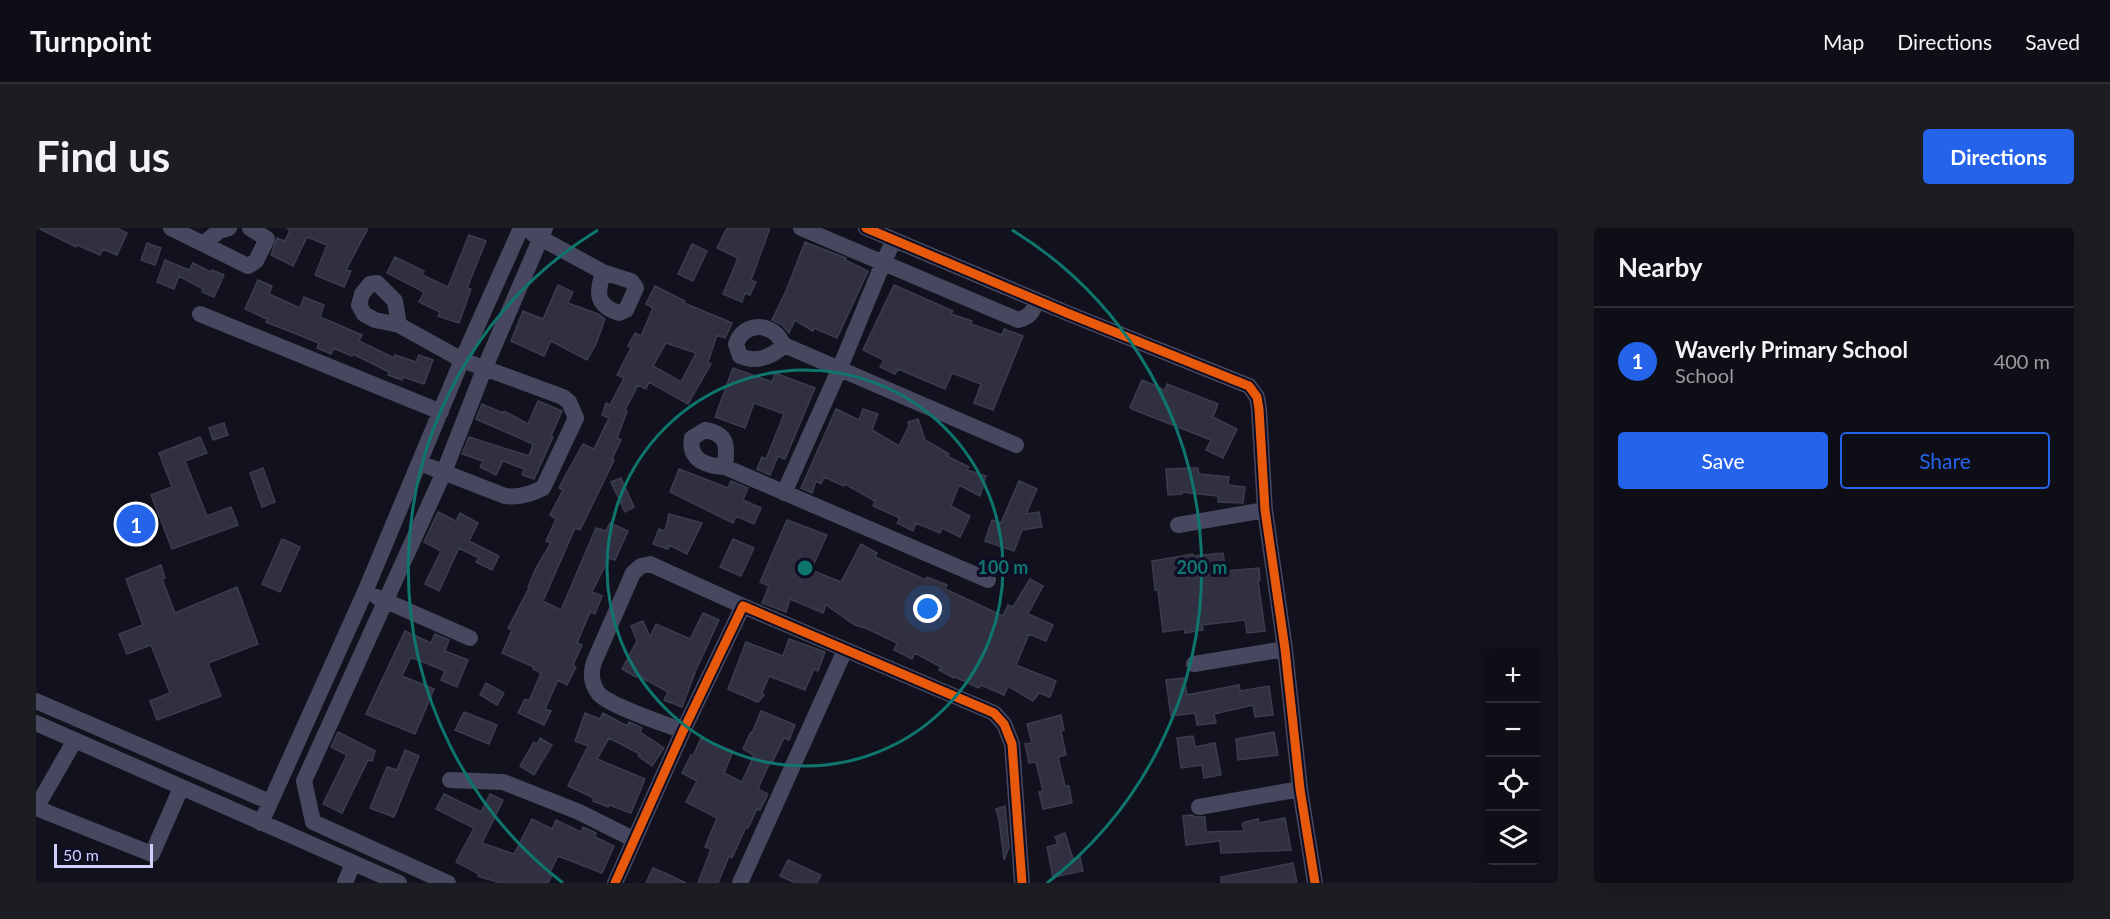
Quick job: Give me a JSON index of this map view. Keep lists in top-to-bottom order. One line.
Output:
{"scale_bar":"50 m","page":{"header":"Turnpoint","nav":["Map","Directions","Saved"],"buttons":["Directions",["Save","Share"]],"title":"Find us","heading":"Nearby","list":[{"mark":"1","name":"Waverly Primary School","note":"School","value":"400 m"}],"pins":"1","map_buttons":["+","−"],"scale":"50 m"},"rings":["100 m","200 m"]}
